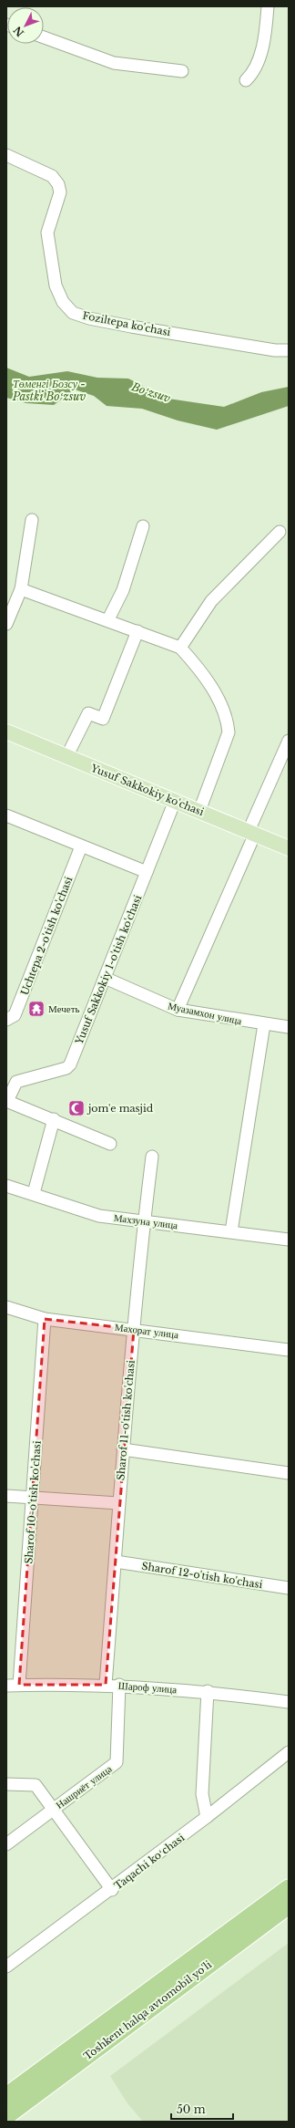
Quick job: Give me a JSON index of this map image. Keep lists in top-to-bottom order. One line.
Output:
{"streets":{"highway":["Toshkent halqa avtomobil yo'li"],"main road":["Yusuf Sakkokiy ko'chasi"],"street":["Foziltepa ko'chasi","Uchtepa 2-o'tish ko'chasi","Yusuf Sakkokiy 1-o'tish ko'chasi","Муазамхон улица","Махзуна улица","Махорат улица","Sharof 11-o'tish ko'chasi","Sharof 10-o'tish ko'chasi","Sharof 12-o'tish ko'chasi","Шароф улица","Нашриёт улица","Taqachi koʻchasi"]},"crossings":[["Yusuf Sakkokiy ko'chasi","Yusuf Sakkokiy 1-o'tish ko'chasi"],["Yusuf Sakkokiy 1-o'tish ko'chasi","Муазамхон улица"],["Махзуна улица","Sharof 11-o'tish ko'chasi"],["Махорат улица","Sharof 11-o'tish ko'chasi"],["Махорат улица","Sharof 10-o'tish ko'chasi"],["Sharof 11-o'tish ko'chasi","Sharof 12-o'tish ko'chasi"],["Sharof 11-o'tish ko'chasi","Шароф улица"],["Sharof 10-o'tish ko'chasi","Шароф улица"],["Шароф улица","Нашриёт улица"]],"water":["Төменгі Бозсу - Pastki Boʻzsuv","Boʻzsuv"],"places":{"temple":["Мечеть"],"mosque":["jom'e masjid"]},"scale_bar":"50 m","north":"bottom left"}
